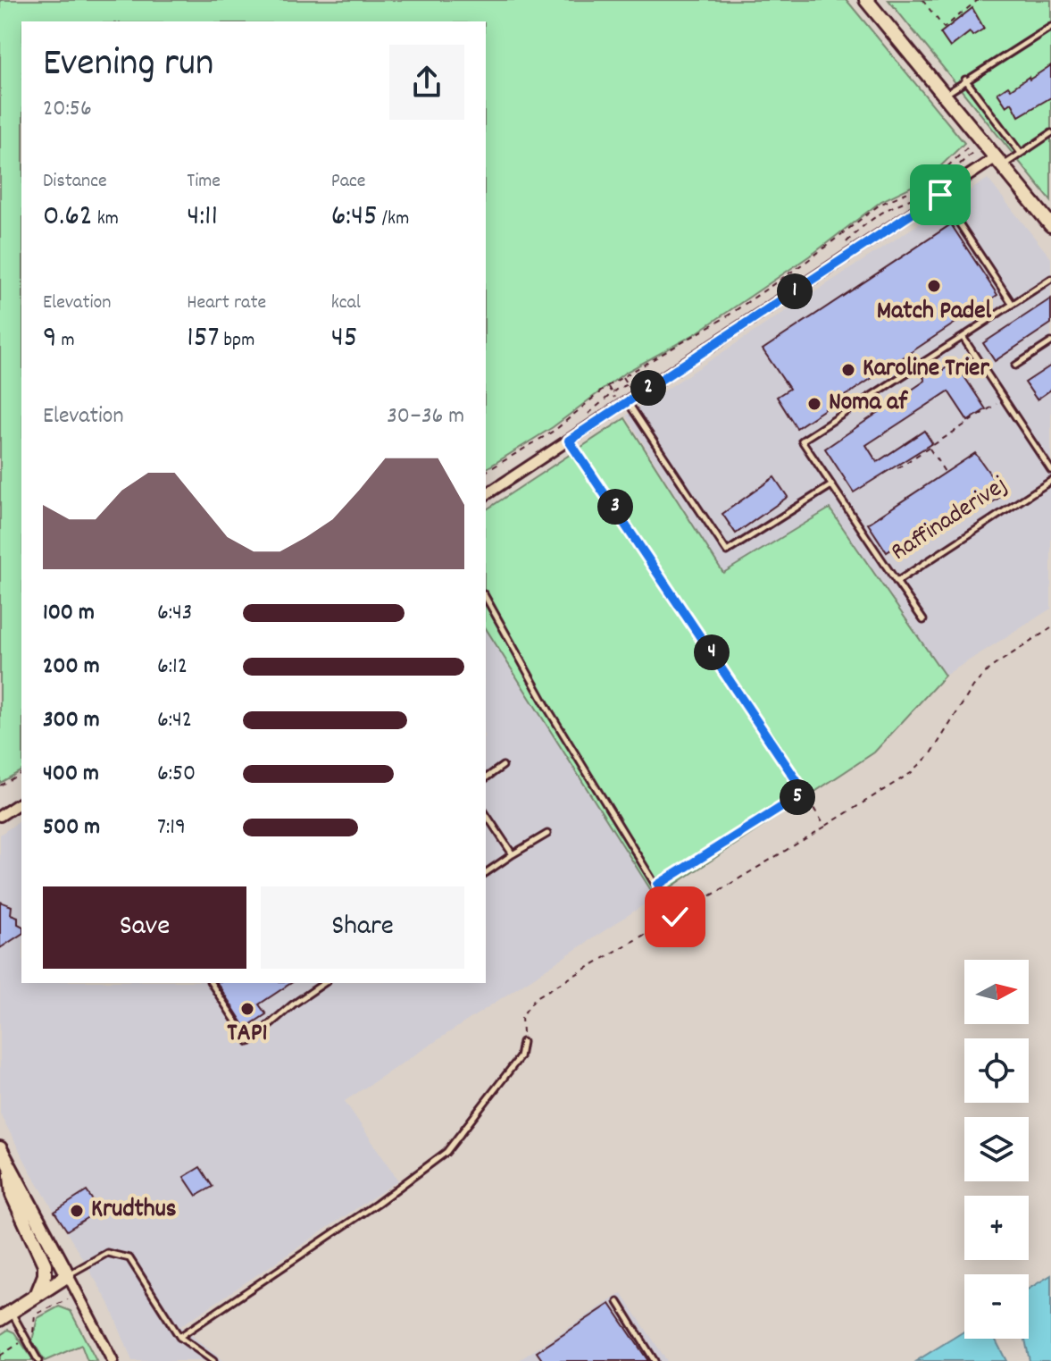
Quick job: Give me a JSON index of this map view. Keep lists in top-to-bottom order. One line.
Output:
{"streets":{"lane":["Raffinaderivej"]},"places":["Match Padel","Karoline Trier","Noma af","TAP1","Krudthus"],"north":"right","page":{"heading":["Evening run","20:56"],"stats":[["Distance","0.62 km"],["Time","4:11"],["Pace","6:45 /km"],["Elevation","9 m"],["Heart rate","157 bpm"],["kcal","45"]],"pins":["1","2","3","4","5"],"chart":["Elevation","30–36 m"],"list":[{"name":"100 m","note":"6:43"},{"name":"200 m","note":"6:12"},{"name":"300 m","note":"6:42"},{"name":"400 m","note":"6:50"},{"name":"500 m","note":"7:19"}],"buttons":["Save","Share"],"map_buttons":["+","−"]}}
